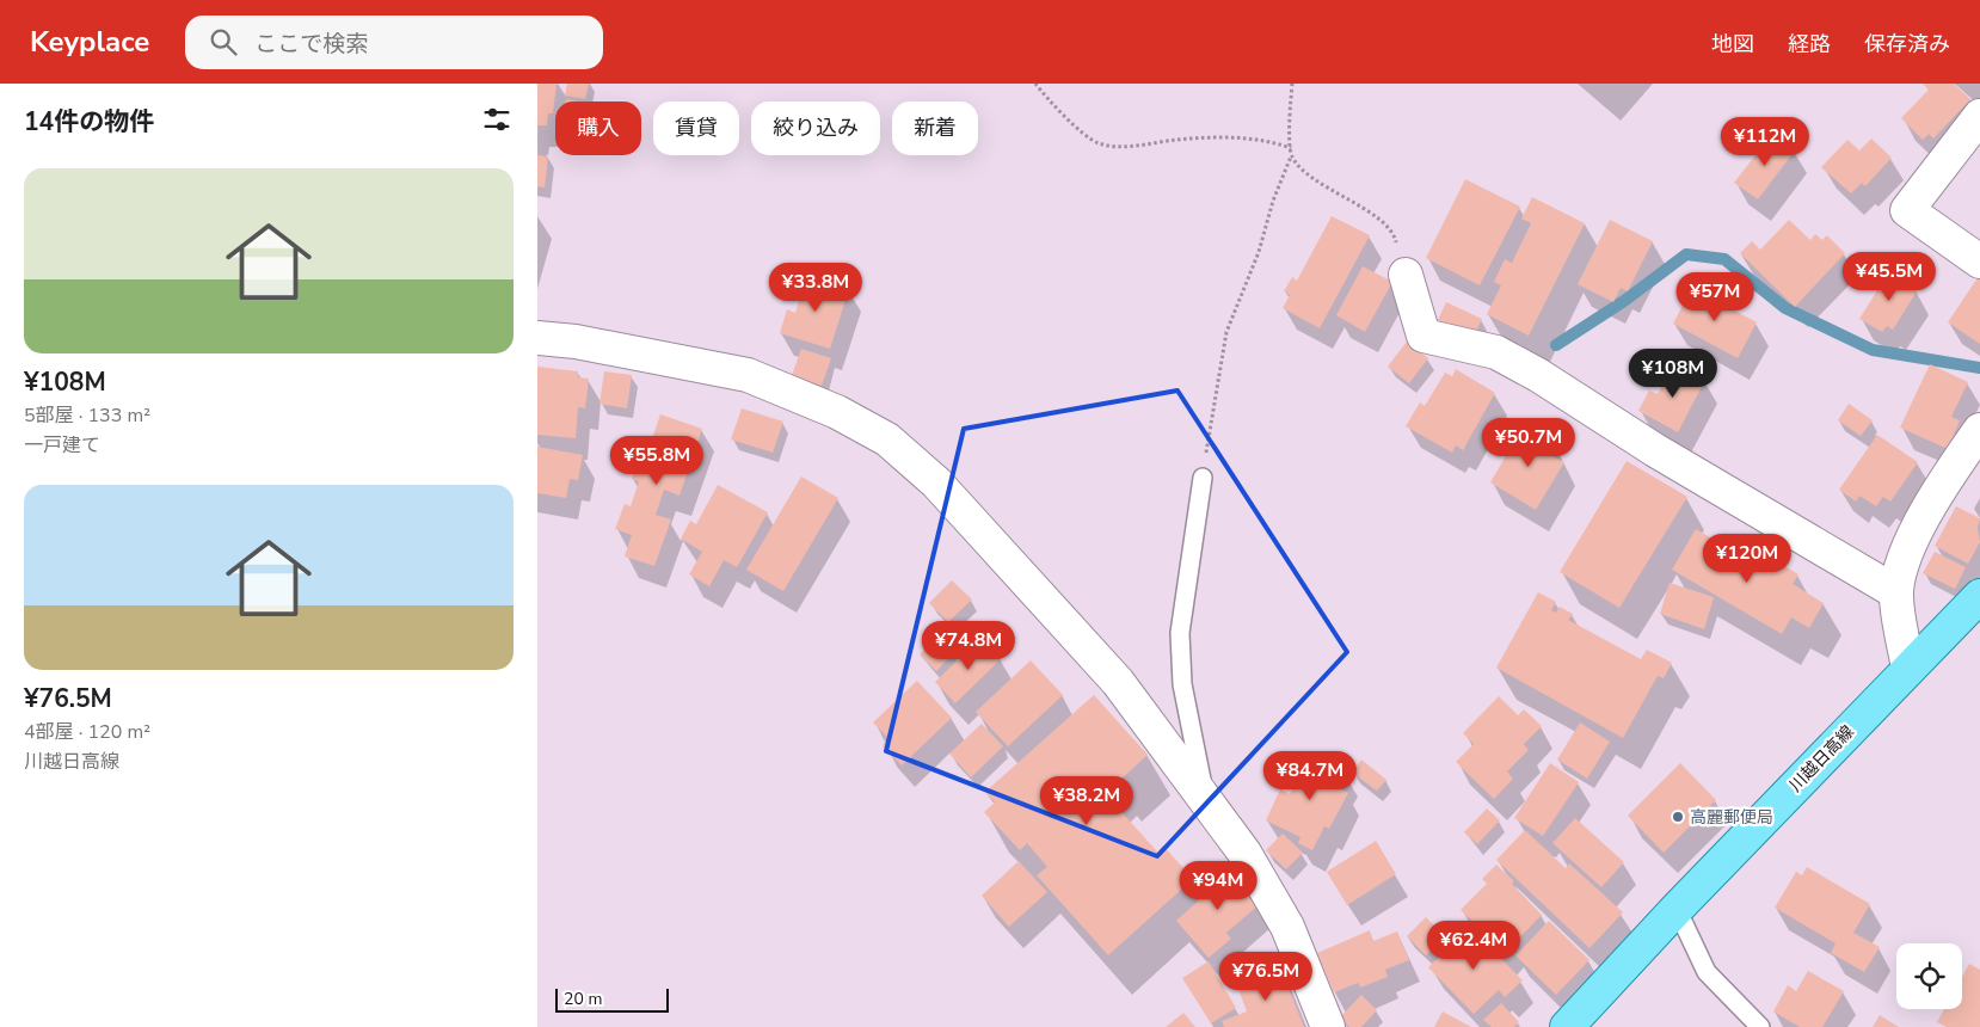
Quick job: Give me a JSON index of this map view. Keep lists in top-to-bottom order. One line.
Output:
{"streets":{"main road":["川越日高線"]},"places":["高麗郵便局"],"scale_bar":"20 m","page":{"header":"Keyplace","search":"ここで検索","nav":["地図","経路","保存済み"],"heading":"14件の物件","chip":["購入","賃貸","絞り込み","新着"],"price":["¥112M","¥45.5M","¥33.8M","¥57M","¥108M","¥50.7M","¥55.8M","¥120M","¥74.8M","¥84.7M","¥38.2M","¥94M","¥62.4M","¥76.5M"],"list":[{"name":"¥108M","note":"5部屋 · 133 m² · 一戸建て"},{"name":"¥76.5M","note":"4部屋 · 120 m² · 川越日高線"}],"scale":"20 m"}}
